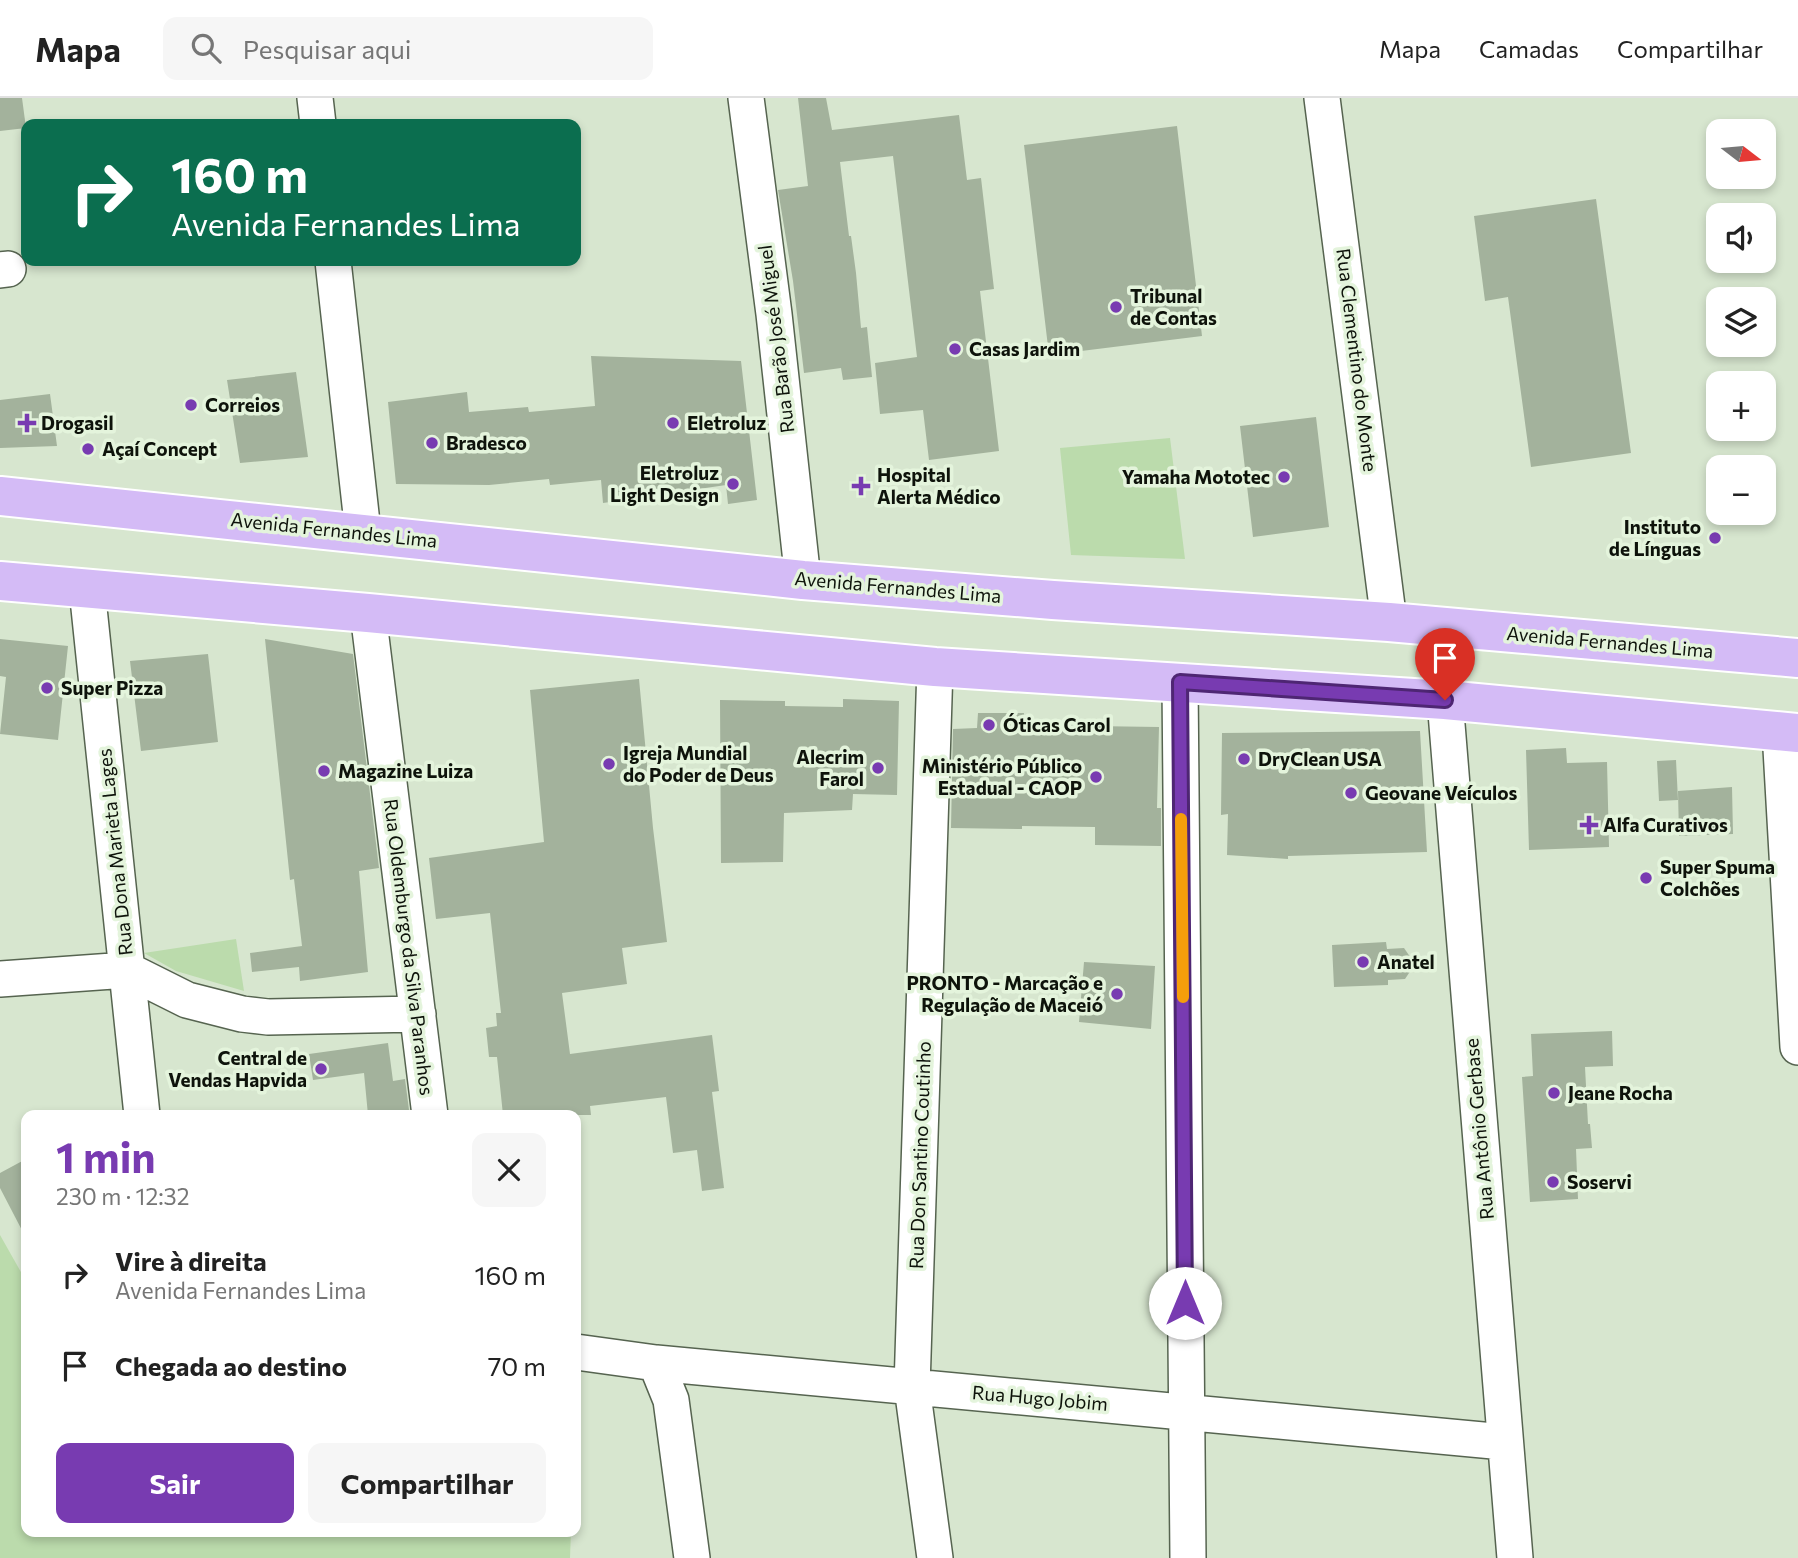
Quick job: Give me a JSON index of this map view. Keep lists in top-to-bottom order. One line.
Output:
{"streets":{"highway":["Avenida Fernandes Lima"],"street":["Rua Barão José Miguel","Rua Clementino do Monte","Rua Dona Marieta Lages","Rua Oldemburgo da Silva Paranhos","Rua Antônio Gerbase","Rua Don Santino Coutinho","Rua Hugo Jobim"]},"crossings":[["Rua Barão José Miguel","Avenida Fernandes Lima"],["Rua Clementino do Monte","Avenida Fernandes Lima"],["Rua Antônio Gerbase","Rua Hugo Jobim"],["Rua Don Santino Coutinho","Rua Hugo Jobim"]],"places":{"other":["Tribunal de Contas","Casas Jardim","Correios","Eletroluz","Bradesco","Açaí Concept","Yamaha Mototec","Eletroluz Light Design","Instituto de Línguas","Super Pizza","Óticas Carol","DryClean USA","Igreja Mundial do Poder de Deus","Alecrim Farol","Magazine Luiza","Ministério Público Estadual - CAOP","Geovane Veículos","Super Spuma Colchões","Anatel","PRONTO - Marcação e Regulação de Maceió","Central de Vendas Hapvida","Jeane Rocha","Soservi"],"health":["Drogasil","Hospital Alerta Médico","Alfa Curativos"]},"north":"right","page":{"header":"Mapa","search":"Pesquisar aqui","nav":["Mapa","Camadas","Compartilhar"],"map_buttons":["+","−"],"turn":["160 m","Avenida Fernandes Lima"],"heading":["1 min","230 m · 12:32"],"list":[{"name":"Vire à direita","note":"Avenida Fernandes Lima","value":"160 m"},{"name":"Chegada ao destino","value":"70 m"}],"buttons":["Sair","Compartilhar"]}}
